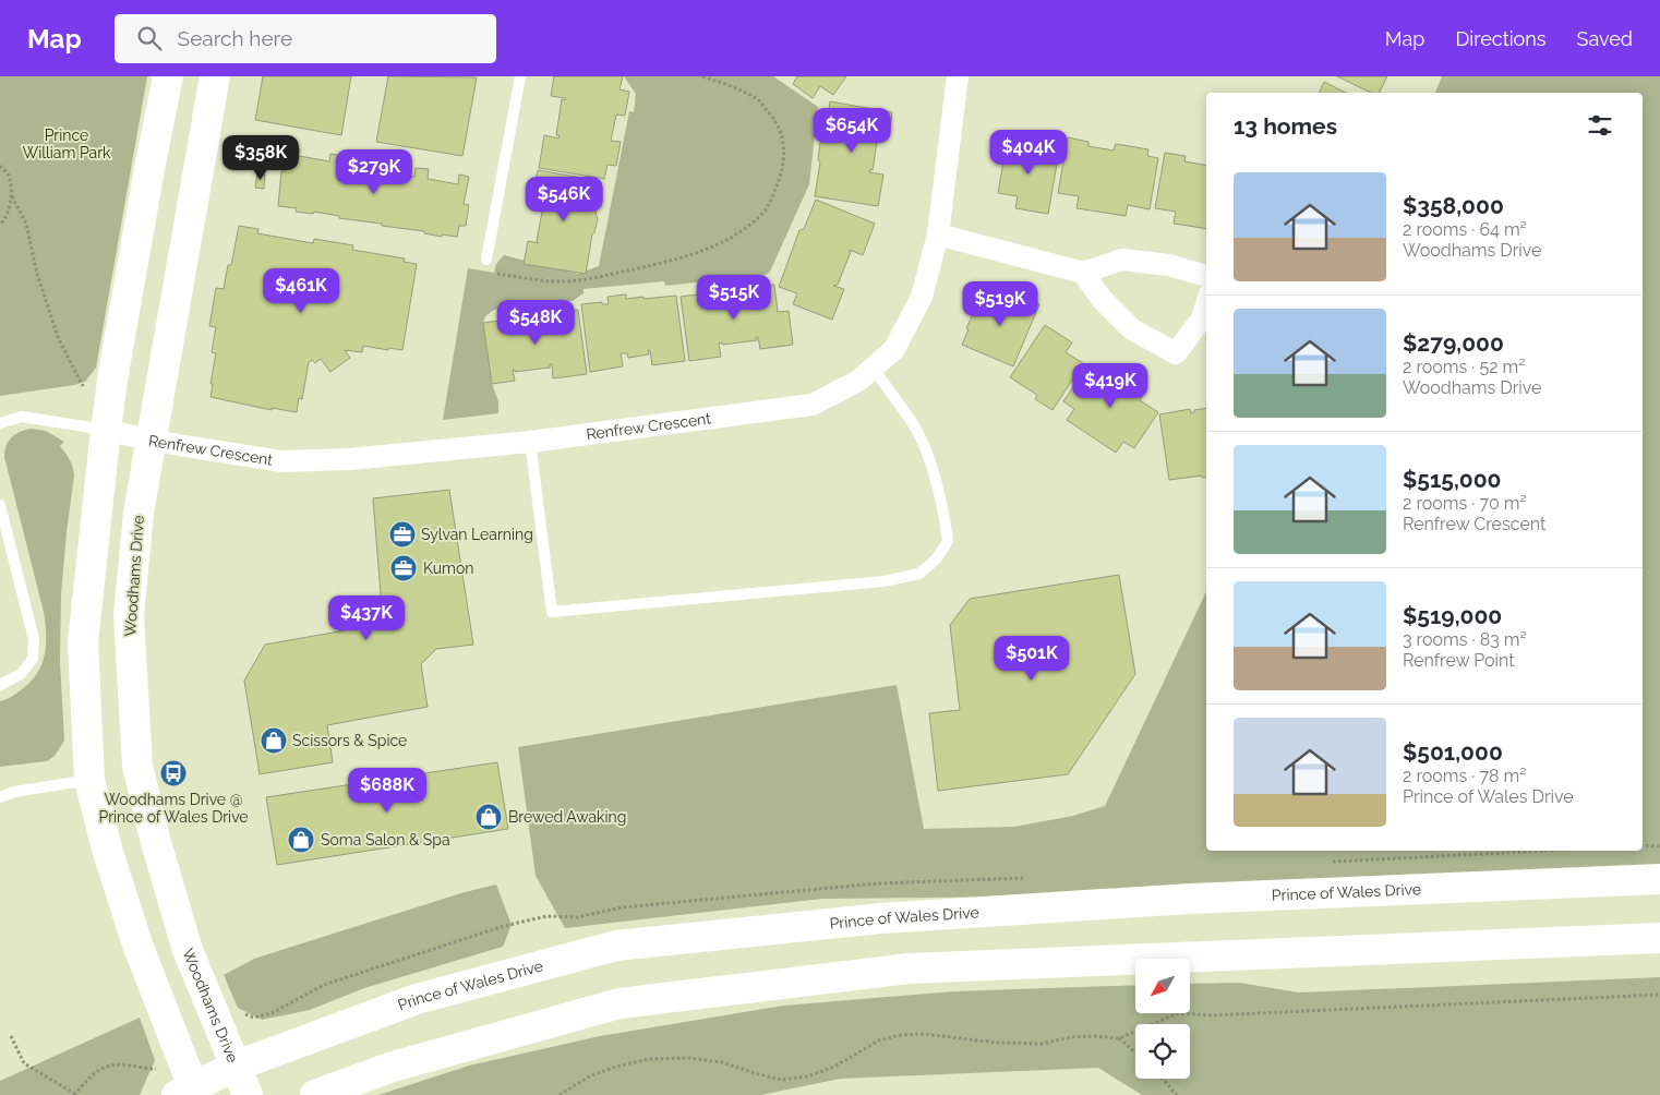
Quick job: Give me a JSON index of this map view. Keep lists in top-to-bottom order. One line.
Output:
{"streets":{"main road":["Woodhams Drive","Prince of Wales Drive"],"street":["Renfrew Crescent"]},"crossings":[["Renfrew Crescent","Woodhams Drive"],["Woodhams Drive","Prince of Wales Drive"]],"parks":["Prince William Park"],"places":{"office":["Sylvan Learning","Kumon"],"shop":["Scissors & Spice","Brewed Awaking","Soma Salon & Spa"],"bus stop":["Woodhams Drive @ Prince of Wales Drive"]},"north":"bottom left","page":{"header":"Map","search":"Search here","nav":["Map","Directions","Saved"],"heading":"13 homes","price":["$654K","$404K","$358K","$279K","$546K","$461K","$515K","$519K","$548K","$419K","$437K","$501K","$688K"],"list":[{"name":"$358,000","note":"2 rooms · 64 m² · Woodhams Drive"},{"name":"$279,000","note":"2 rooms · 52 m² · Woodhams Drive"},{"name":"$515,000","note":"2 rooms · 70 m² · Renfrew Crescent"},{"name":"$519,000","note":"3 rooms · 83 m² · Renfrew Point"},{"name":"$501,000","note":"2 rooms · 78 m² · Prince of Wales Drive"}]}}
